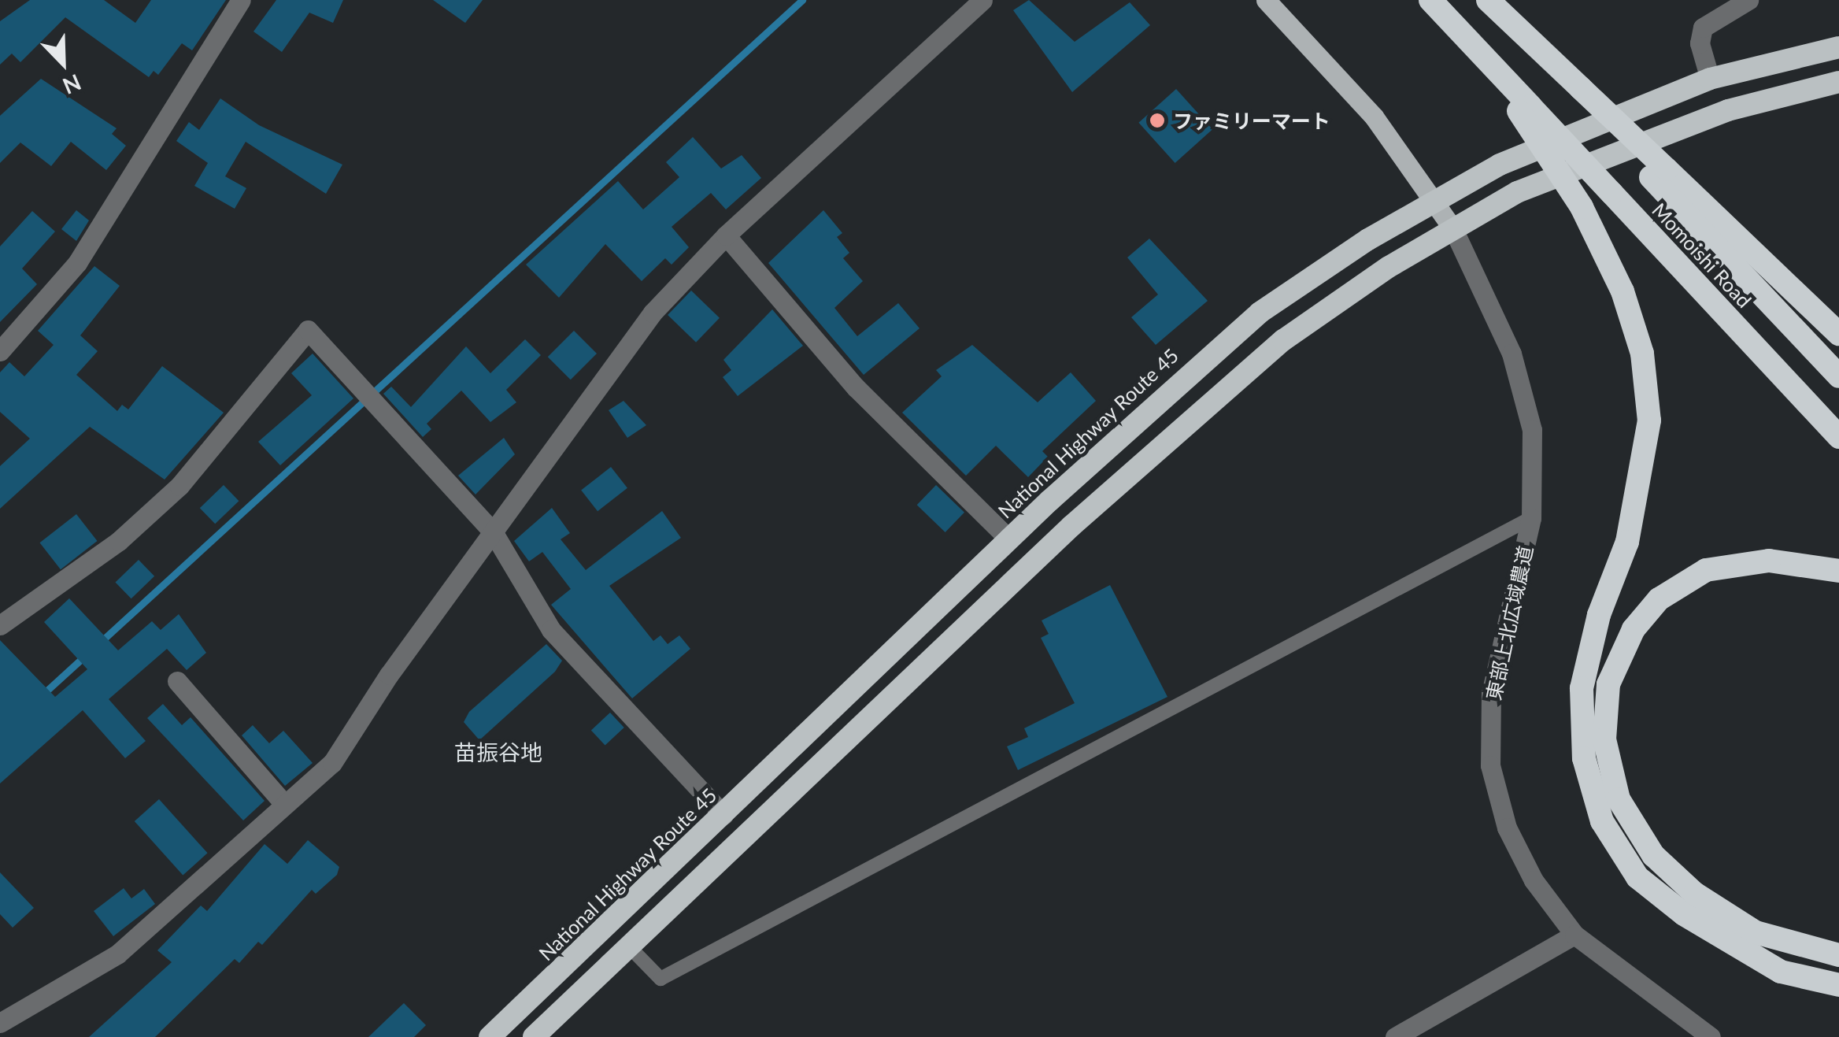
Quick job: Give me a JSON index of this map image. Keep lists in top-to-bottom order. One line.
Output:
{"streets":{"highway":["Momoishi Road","National Highway Route 45"],"street":["東部上北広域農道"]},"districts":["苗振谷地"],"places":["ファミリーマート"],"north":"bottom right"}
